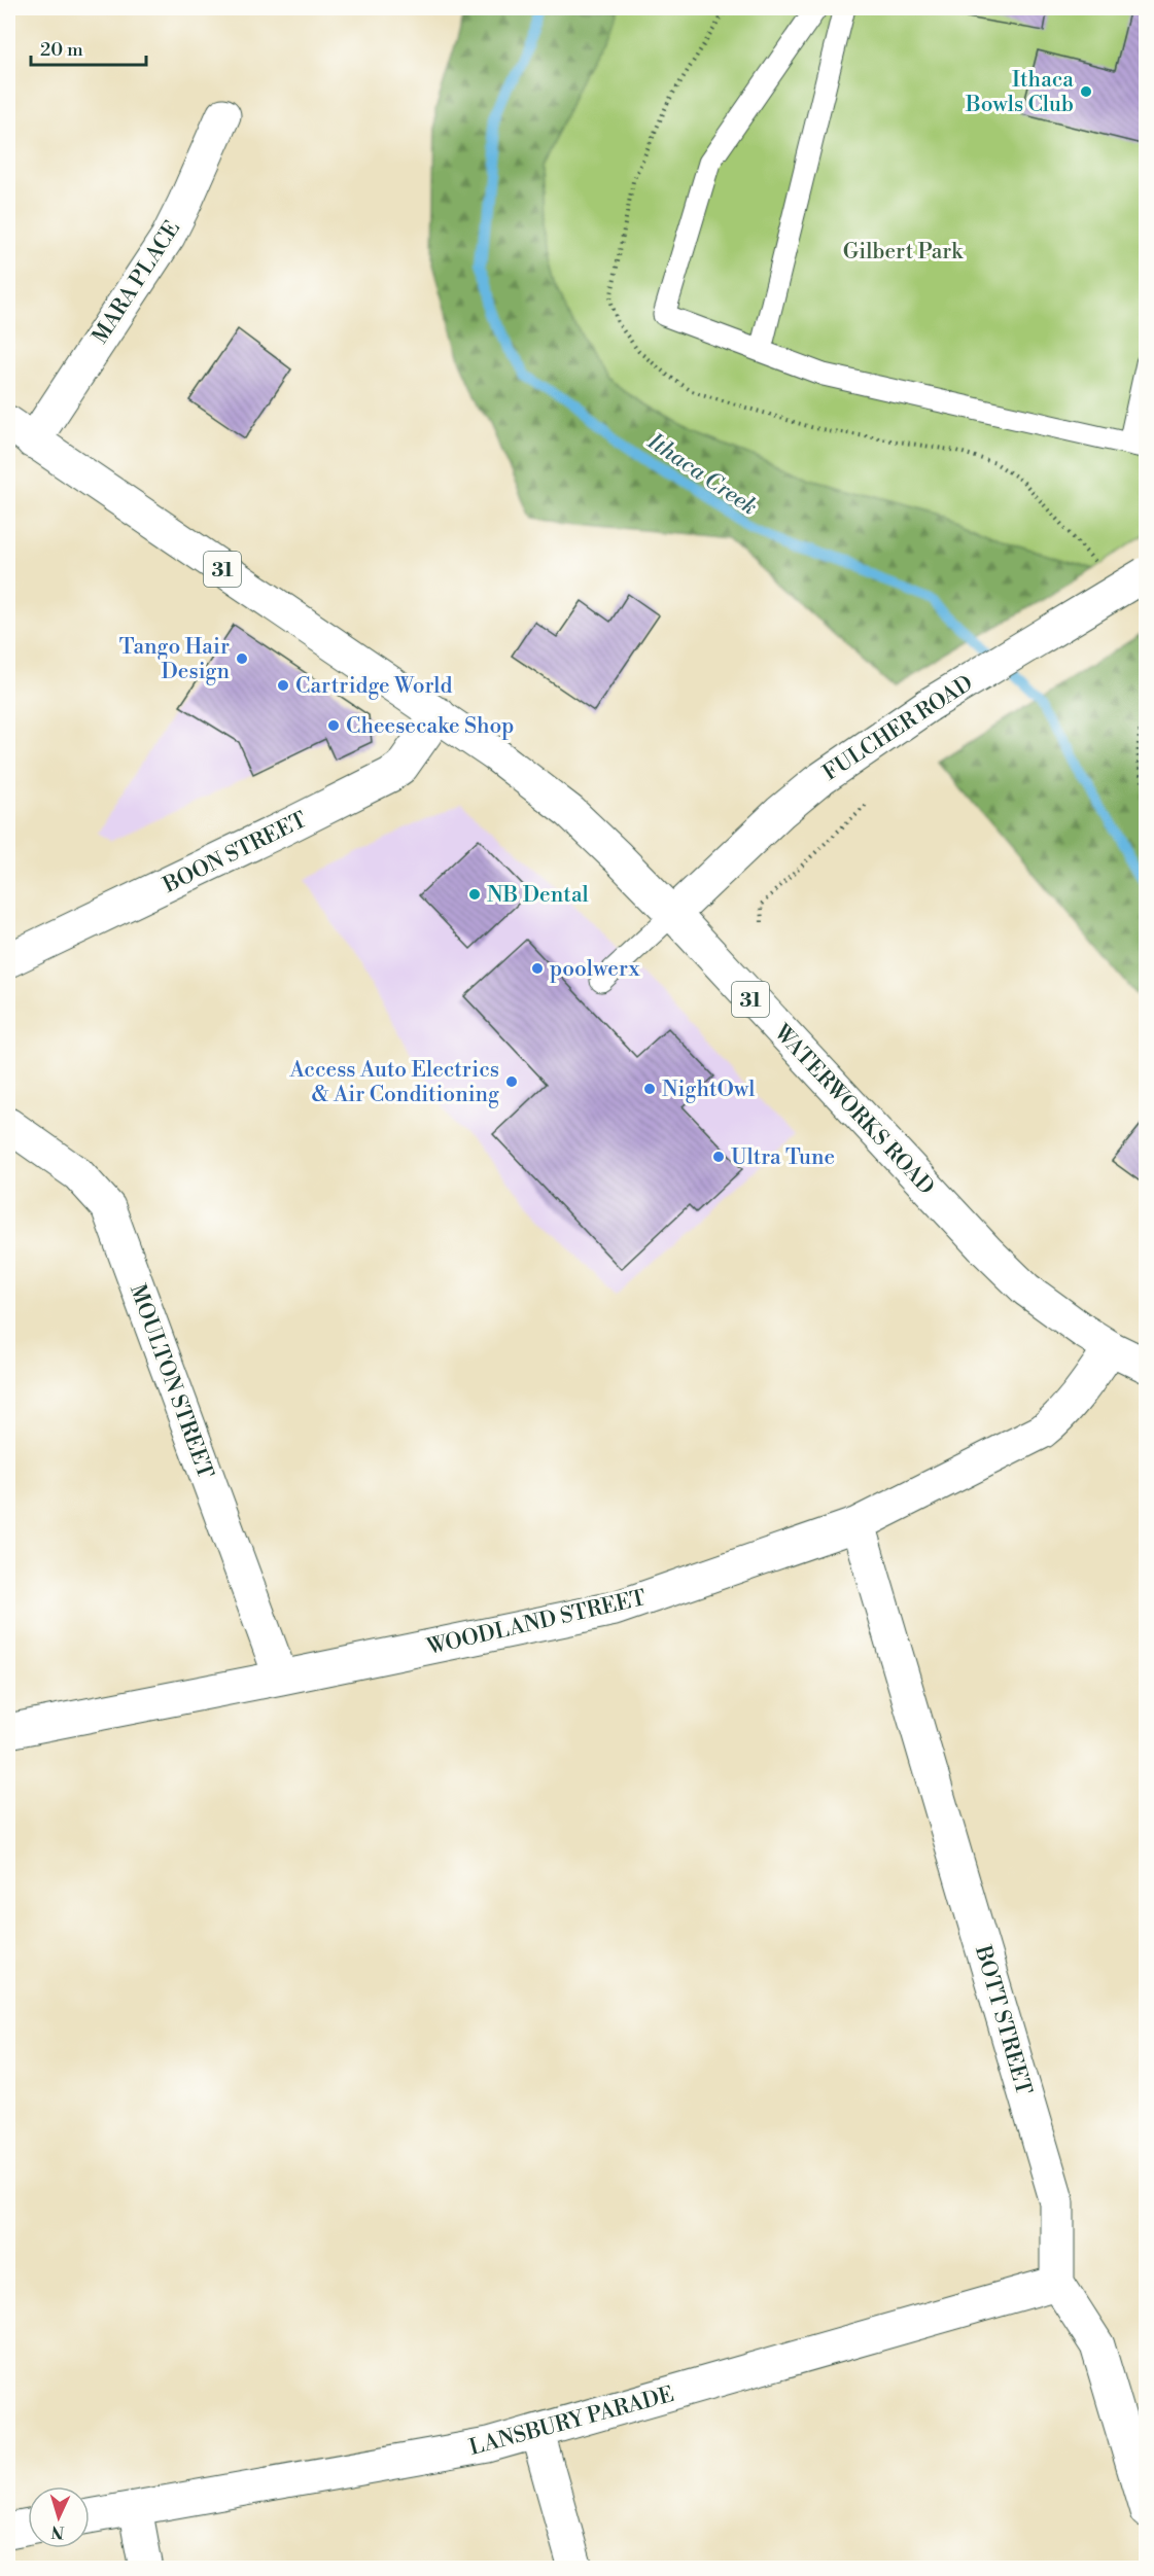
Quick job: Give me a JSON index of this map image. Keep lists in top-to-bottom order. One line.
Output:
{"streets":{"street":["MARA PLACE","31","FULCHER ROAD","BOON STREET","WATERWORKS ROAD","MOULTON STREET","WOODLAND STREET","BOTT STREET","LANSBURY PARADE"]},"crossings":[["MARA PLACE","WATERWORKS ROAD"],["FULCHER ROAD","WATERWORKS ROAD"],["BOON STREET","WATERWORKS ROAD"],["WATERWORKS ROAD","WOODLAND STREET"],["MOULTON STREET","WOODLAND STREET"],["WOODLAND STREET","BOTT STREET"],["BOTT STREET","LANSBURY PARADE"]],"water":["Ithaca Creek"],"parks":["Gilbert Park"],"places":["Ithaca Bowls Club","Tango Hair Design","Cartridge World","Cheesecake Shop","NB Dental","poolwerx","Access Auto Electrics & Air Conditioning","NightOwl","Ultra Tune"],"scale_bar":"20 m","north":"bottom"}
